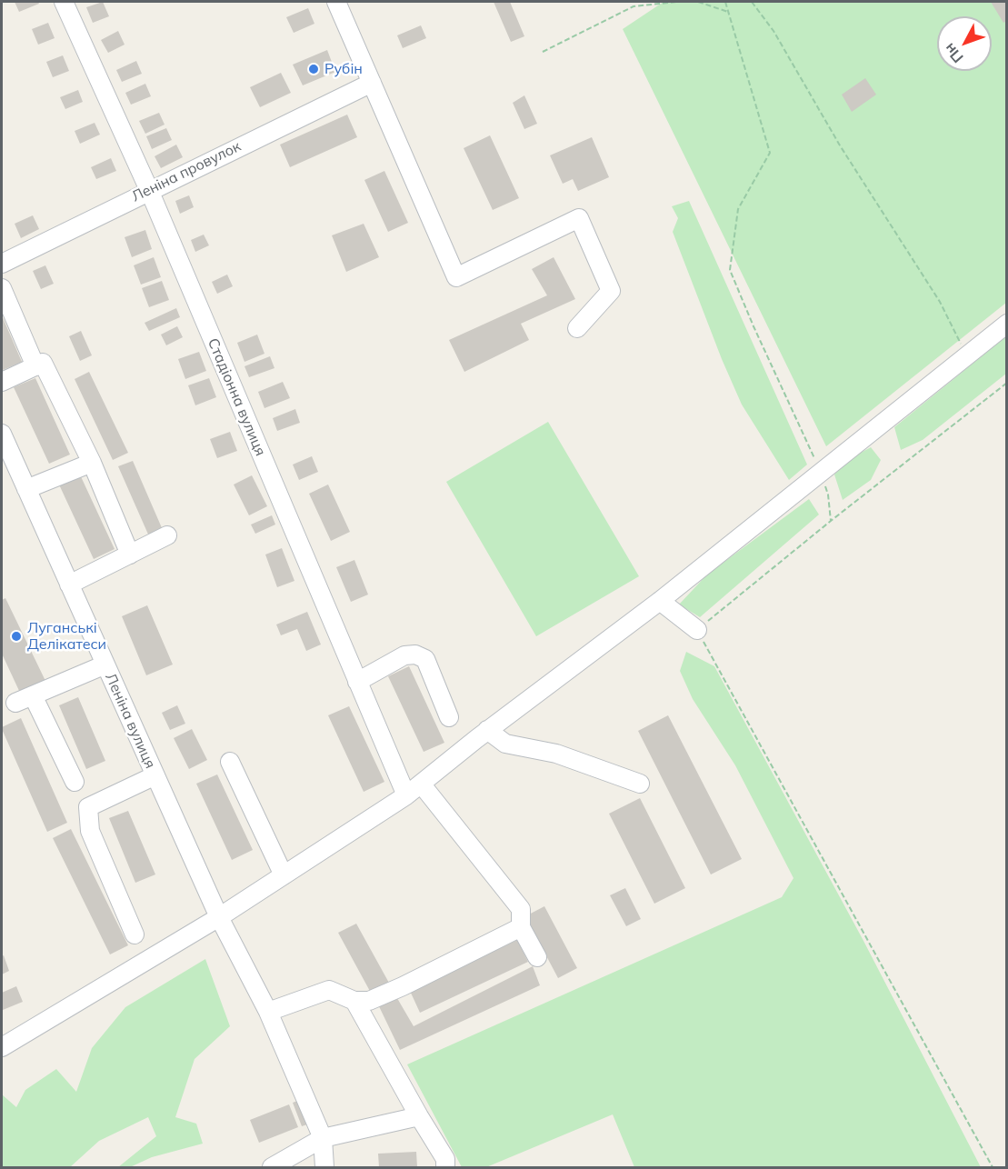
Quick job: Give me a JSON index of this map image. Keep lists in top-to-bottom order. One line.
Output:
{"streets":{"street":["Леніна провулок","Стадіонна вулиця","Леніна вулиця"]},"crossings":[["Леніна провулок","Стадіонна вулиця"]],"places":["Рубін","Луганські Делікатеси"],"north":"bottom left"}
